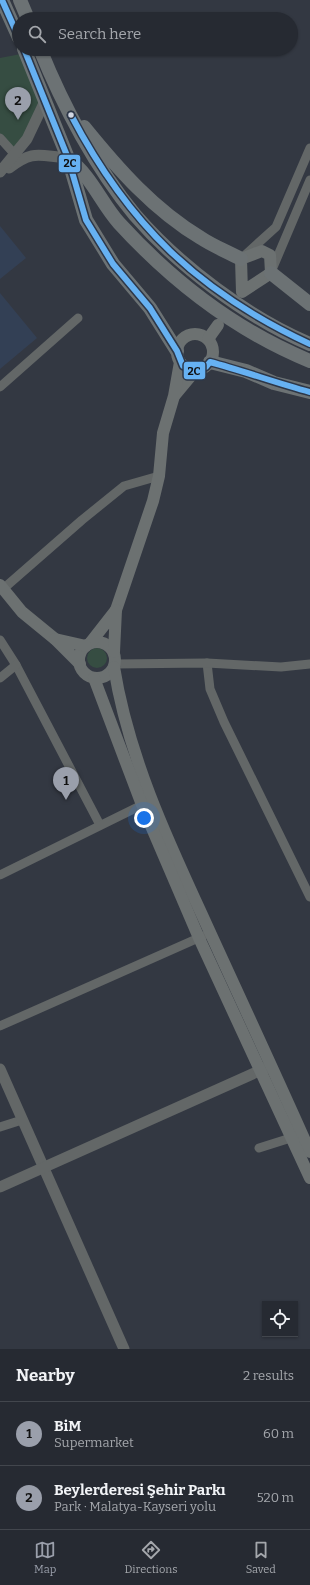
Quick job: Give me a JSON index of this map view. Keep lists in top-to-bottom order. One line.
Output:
{"lines":["transit line 2C"],"page":{"search":"Search here","pins":["2","1"],"heading":["Nearby","2 results"],"list":[{"mark":"1","name":"BiM","note":"Supermarket","value":"60 m"},{"mark":"2","name":"Beylerderesi Şehir Parkı","note":"Park · Malatya-Kayseri yolu","value":"520 m"}],"nav":["Map","Directions","Saved"]}}
